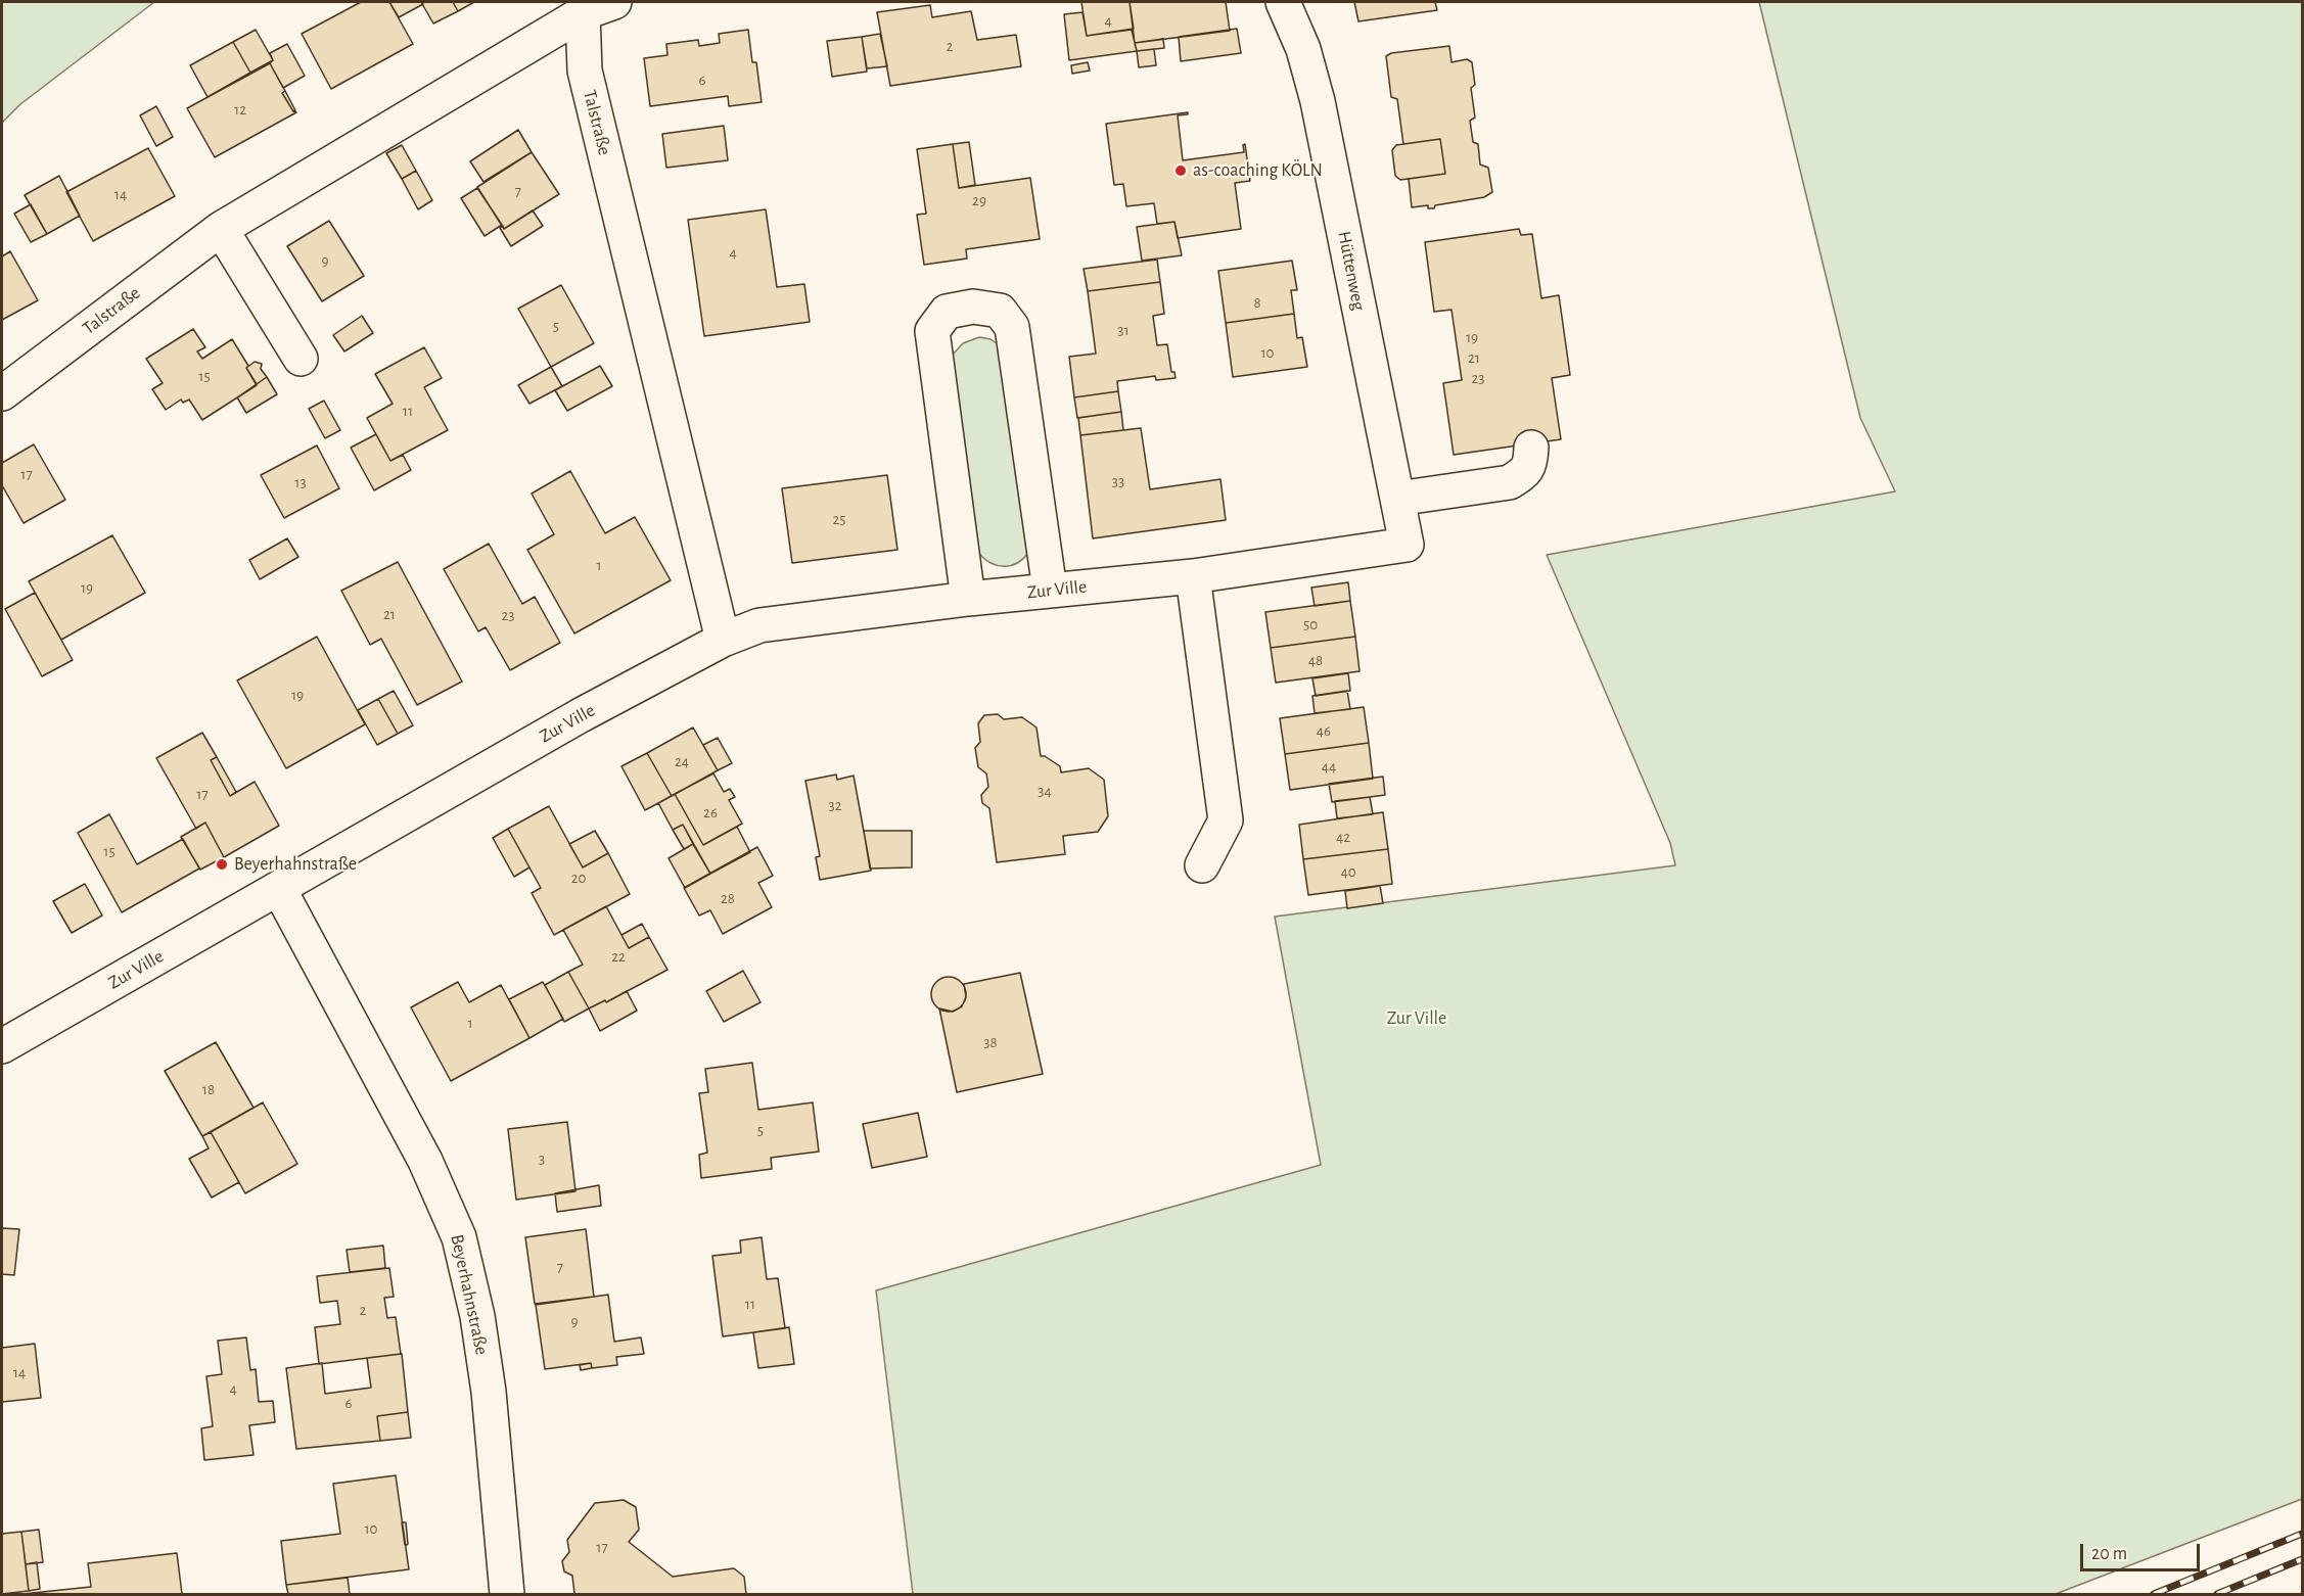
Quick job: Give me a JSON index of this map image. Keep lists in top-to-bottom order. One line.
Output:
{"streets":{"street":["Talstraße","Hüttenweg","Zur Ville","Beyerhahnstraße"]},"crossings":[["Talstraße","Zur Ville"],["Hüttenweg","Zur Ville"],["Zur Ville","Beyerhahnstraße"]],"parks":["Zur Ville"],"places":["as-coaching KÖLN","Beyerhahnstraße"],"house_numbers":["4","2","6","12","7","14","29","4","9","8","5","31","19","10","21","15","23","11","17","33","13","25","1","19","21","23","50","48","19","46","24","44","34","17","32","26","42","15","40","20","28","22","1","38","18","5","3","7","11","2","9","14","4","6","10","17"],"scale_bar":"20 m"}
